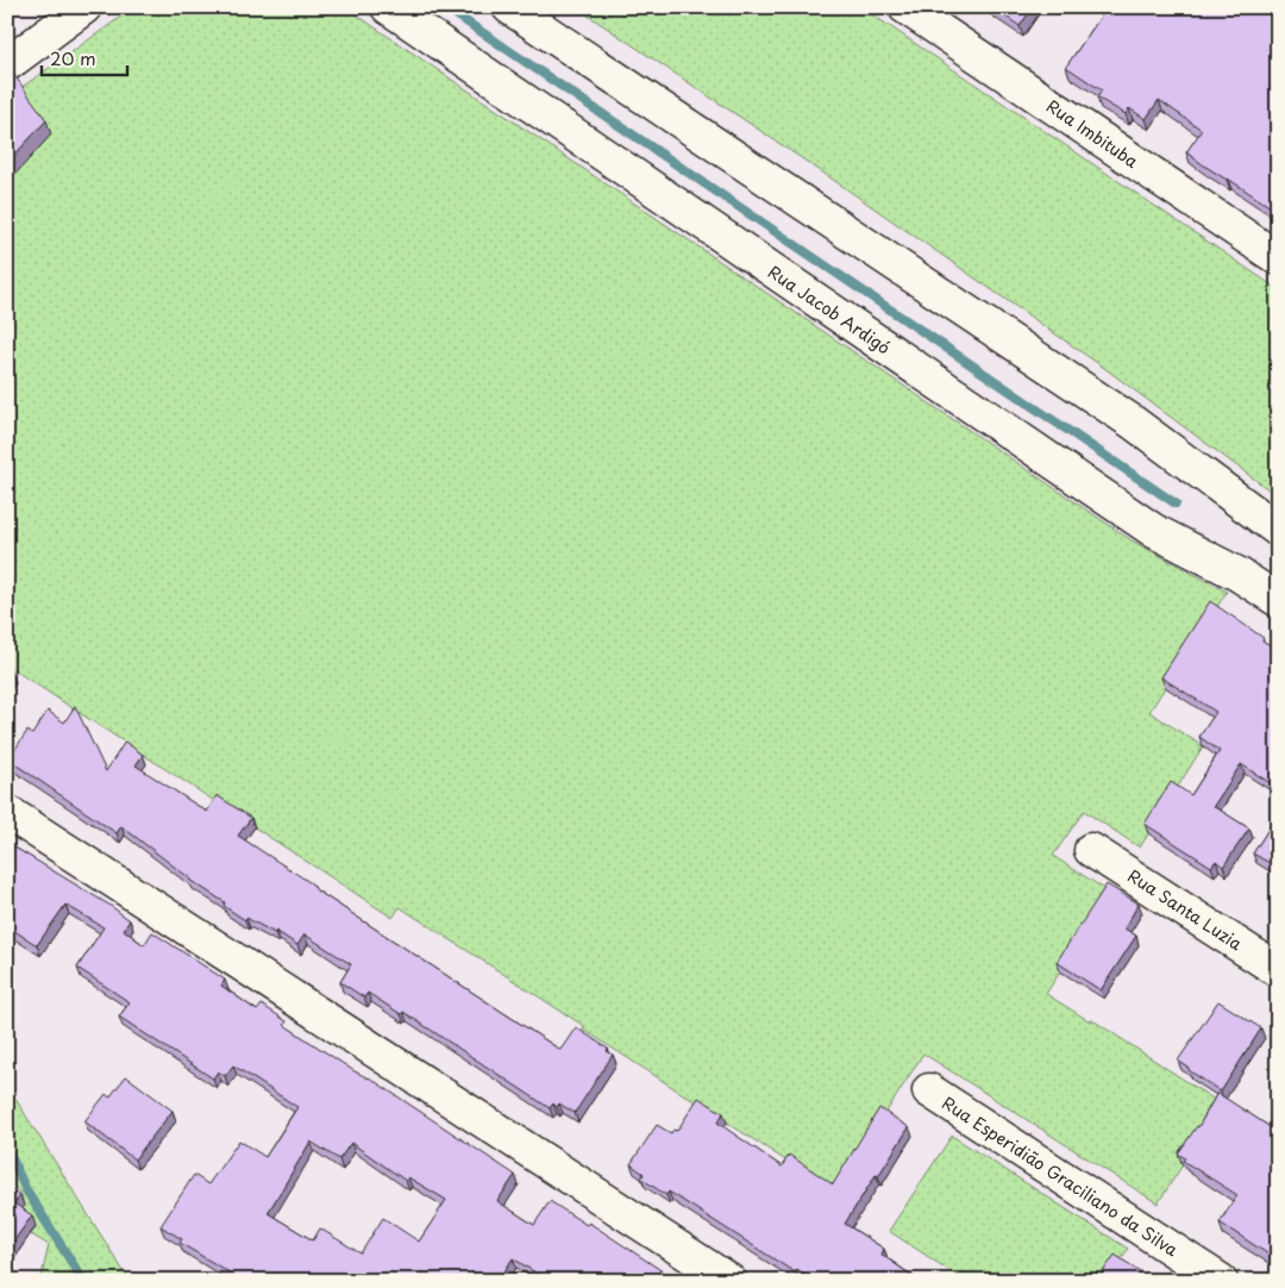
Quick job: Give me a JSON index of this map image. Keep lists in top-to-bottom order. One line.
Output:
{"streets":{"main road":["Rua Imbituba","Rua Jacob Ardigó","Rua Santa Luzia","Rua Esperidião Graciliano da Silva"]},"scale_bar":"20 m"}
